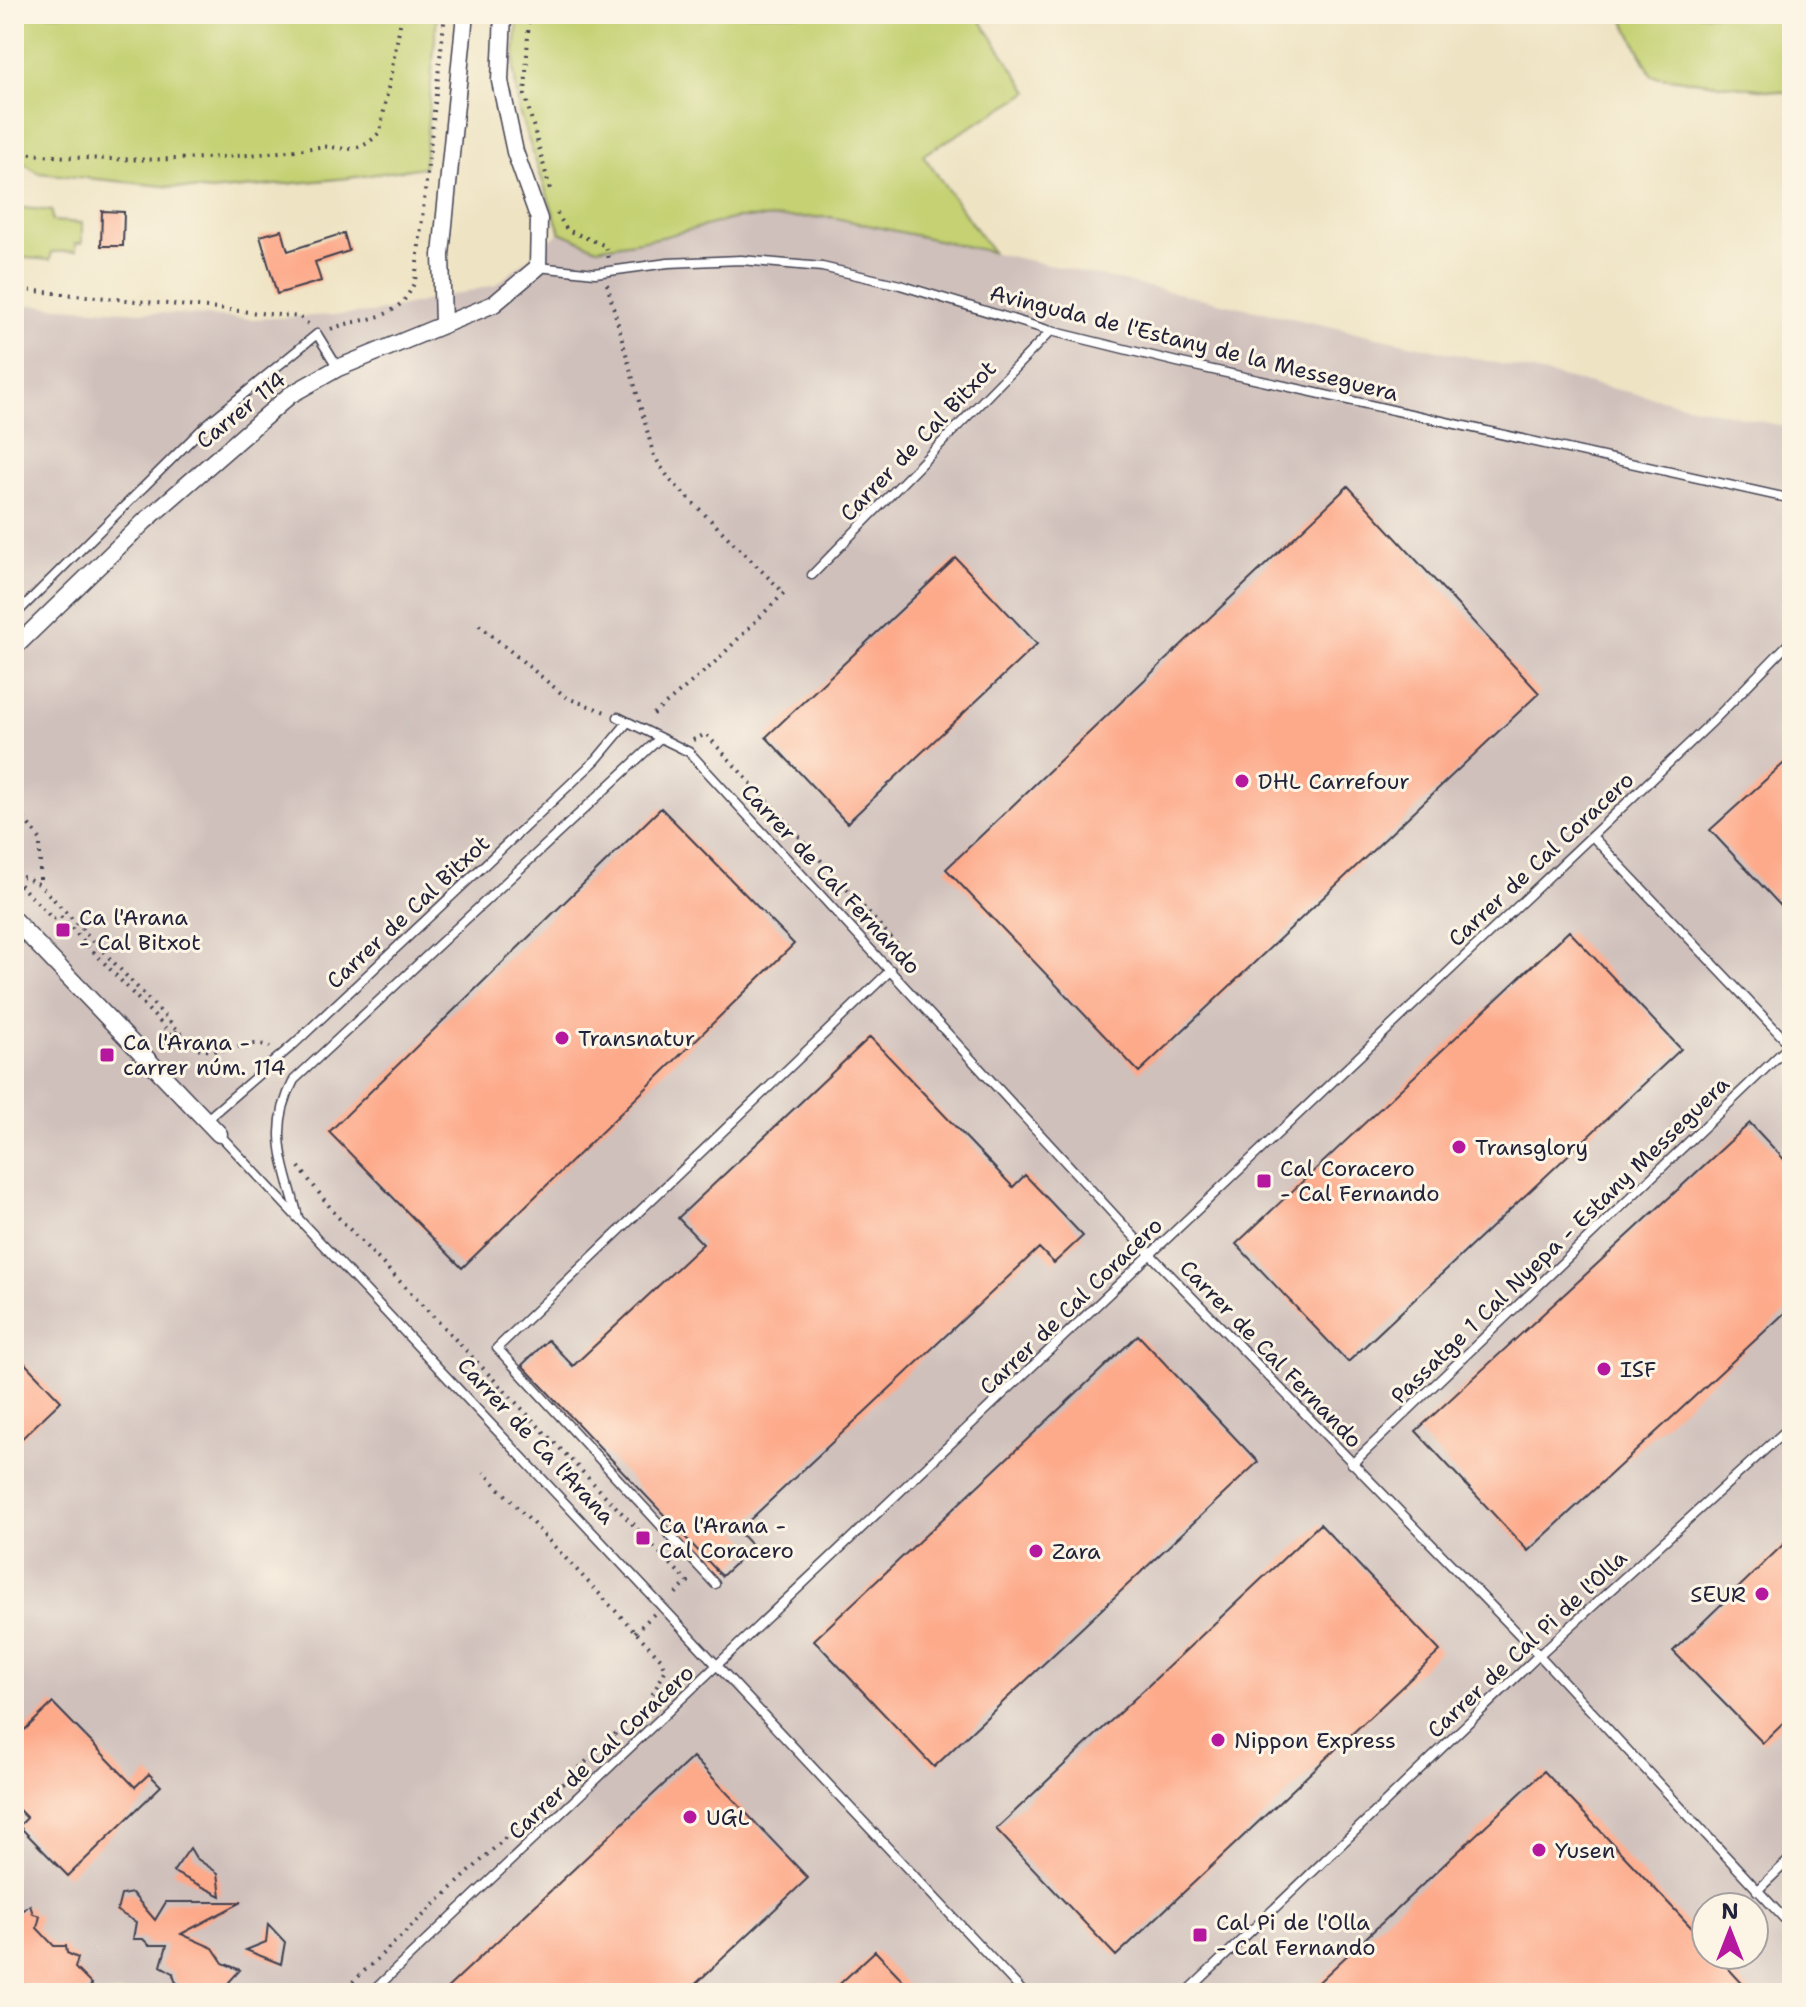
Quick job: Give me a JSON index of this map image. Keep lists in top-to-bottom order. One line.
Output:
{"streets":{"street":["Carrer 114","Carrer de Ca l'Arana"],"lane":["Avinguda de l'Estany de la Messeguera","Carrer de Cal Bitxot","Carrer de Cal Coracero","Carrer de Cal Fernando","Passatge 1 Cal Nyepa - Estany Messeguera","Carrer de Cal Pi de l'Olla"]},"crossings":[["Avinguda de l'Estany de la Messeguera","Carrer 114"],["Avinguda de l'Estany de la Messeguera","Carrer de Cal Bitxot"],["Carrer de Cal Bitxot","Carrer de Cal Fernando"],["Carrer de Cal Bitxot","Carrer de Ca l'Arana"],["Carrer de Cal Coracero","Carrer de Cal Fernando"],["Carrer de Cal Coracero","Carrer de Ca l'Arana"],["Carrer de Cal Fernando","Passatge 1 Cal Nyepa - Estany Messeguera"],["Carrer de Cal Fernando","Carrer de Cal Pi de l'Olla"]],"places":{"other":["DHL Carrefour","Transnatur","Transglory","ISF","Zara","SEUR","Nippon Express","UGL","Yusen"],"transit":["Ca l'Arana - Cal Bitxot","Ca l'Arana - carrer núm. 114","Cal Coracero - Cal Fernando","Ca l'Arana - Cal Coracero","Cal Pi de l'Olla - Cal Fernando"]},"north":"top"}
